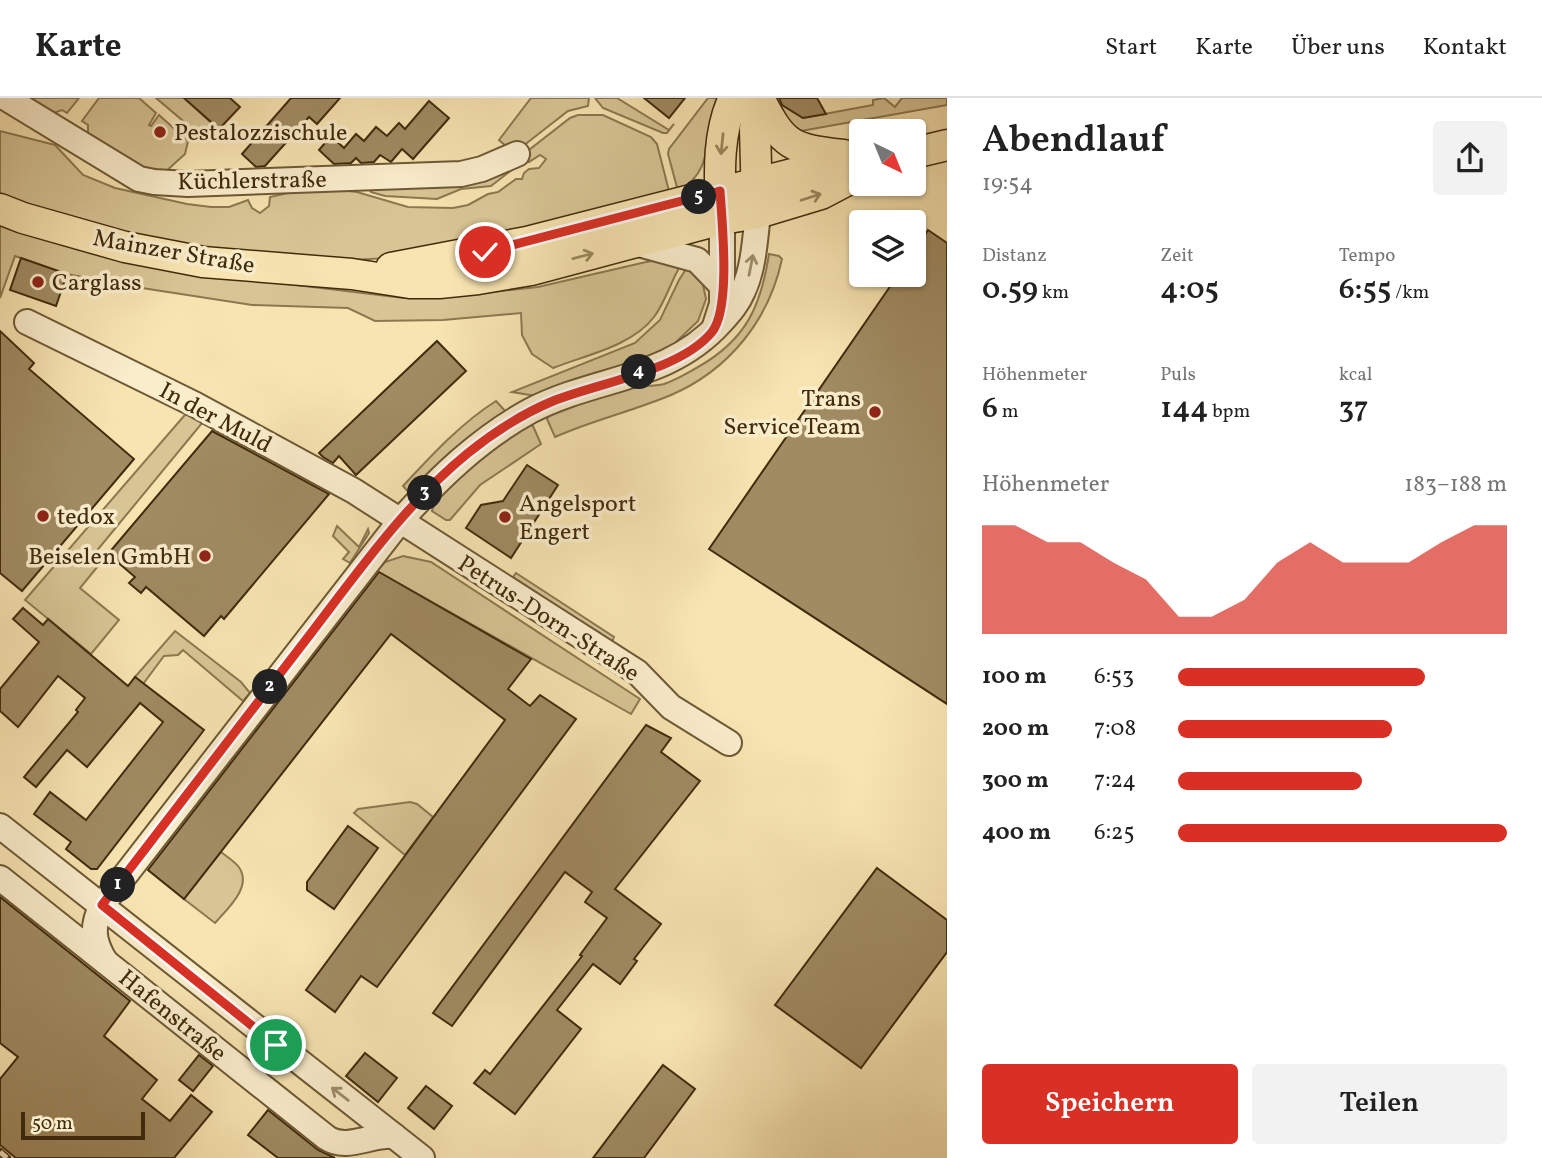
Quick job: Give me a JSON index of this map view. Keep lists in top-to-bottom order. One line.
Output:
{"streets":{"main road":["Mainzer Straße"],"street":["Küchlerstraße","In der Muld","Petrus-Dorn-Straße","Hafenstraße"]},"crossings":[["In der Muld","Petrus-Dorn-Straße"]],"places":["Pestalozzischule","Carglass","Trans Service Team","tedox","Angelsport Engert","Beiselen GmbH"],"scale_bar":"50 m","north":"bottom right","page":{"header":"Karte","nav":["Start","Karte","Über uns","Kontakt"],"heading":["Abendlauf","19:54"],"pins":["5","4","3","2","1"],"stats":[["Distanz","0.59 km"],["Zeit","4:05"],["Tempo","6:55 /km"],["Höhenmeter","6 m"],["Puls","144 bpm"],["kcal","37"]],"chart":["Höhenmeter","183–188 m"],"list":[{"name":"100 m","note":"6:53"},{"name":"200 m","note":"7:08"},{"name":"300 m","note":"7:24"},{"name":"400 m","note":"6:25"}],"buttons":["Speichern","Teilen"],"scale":"50 m"}}
